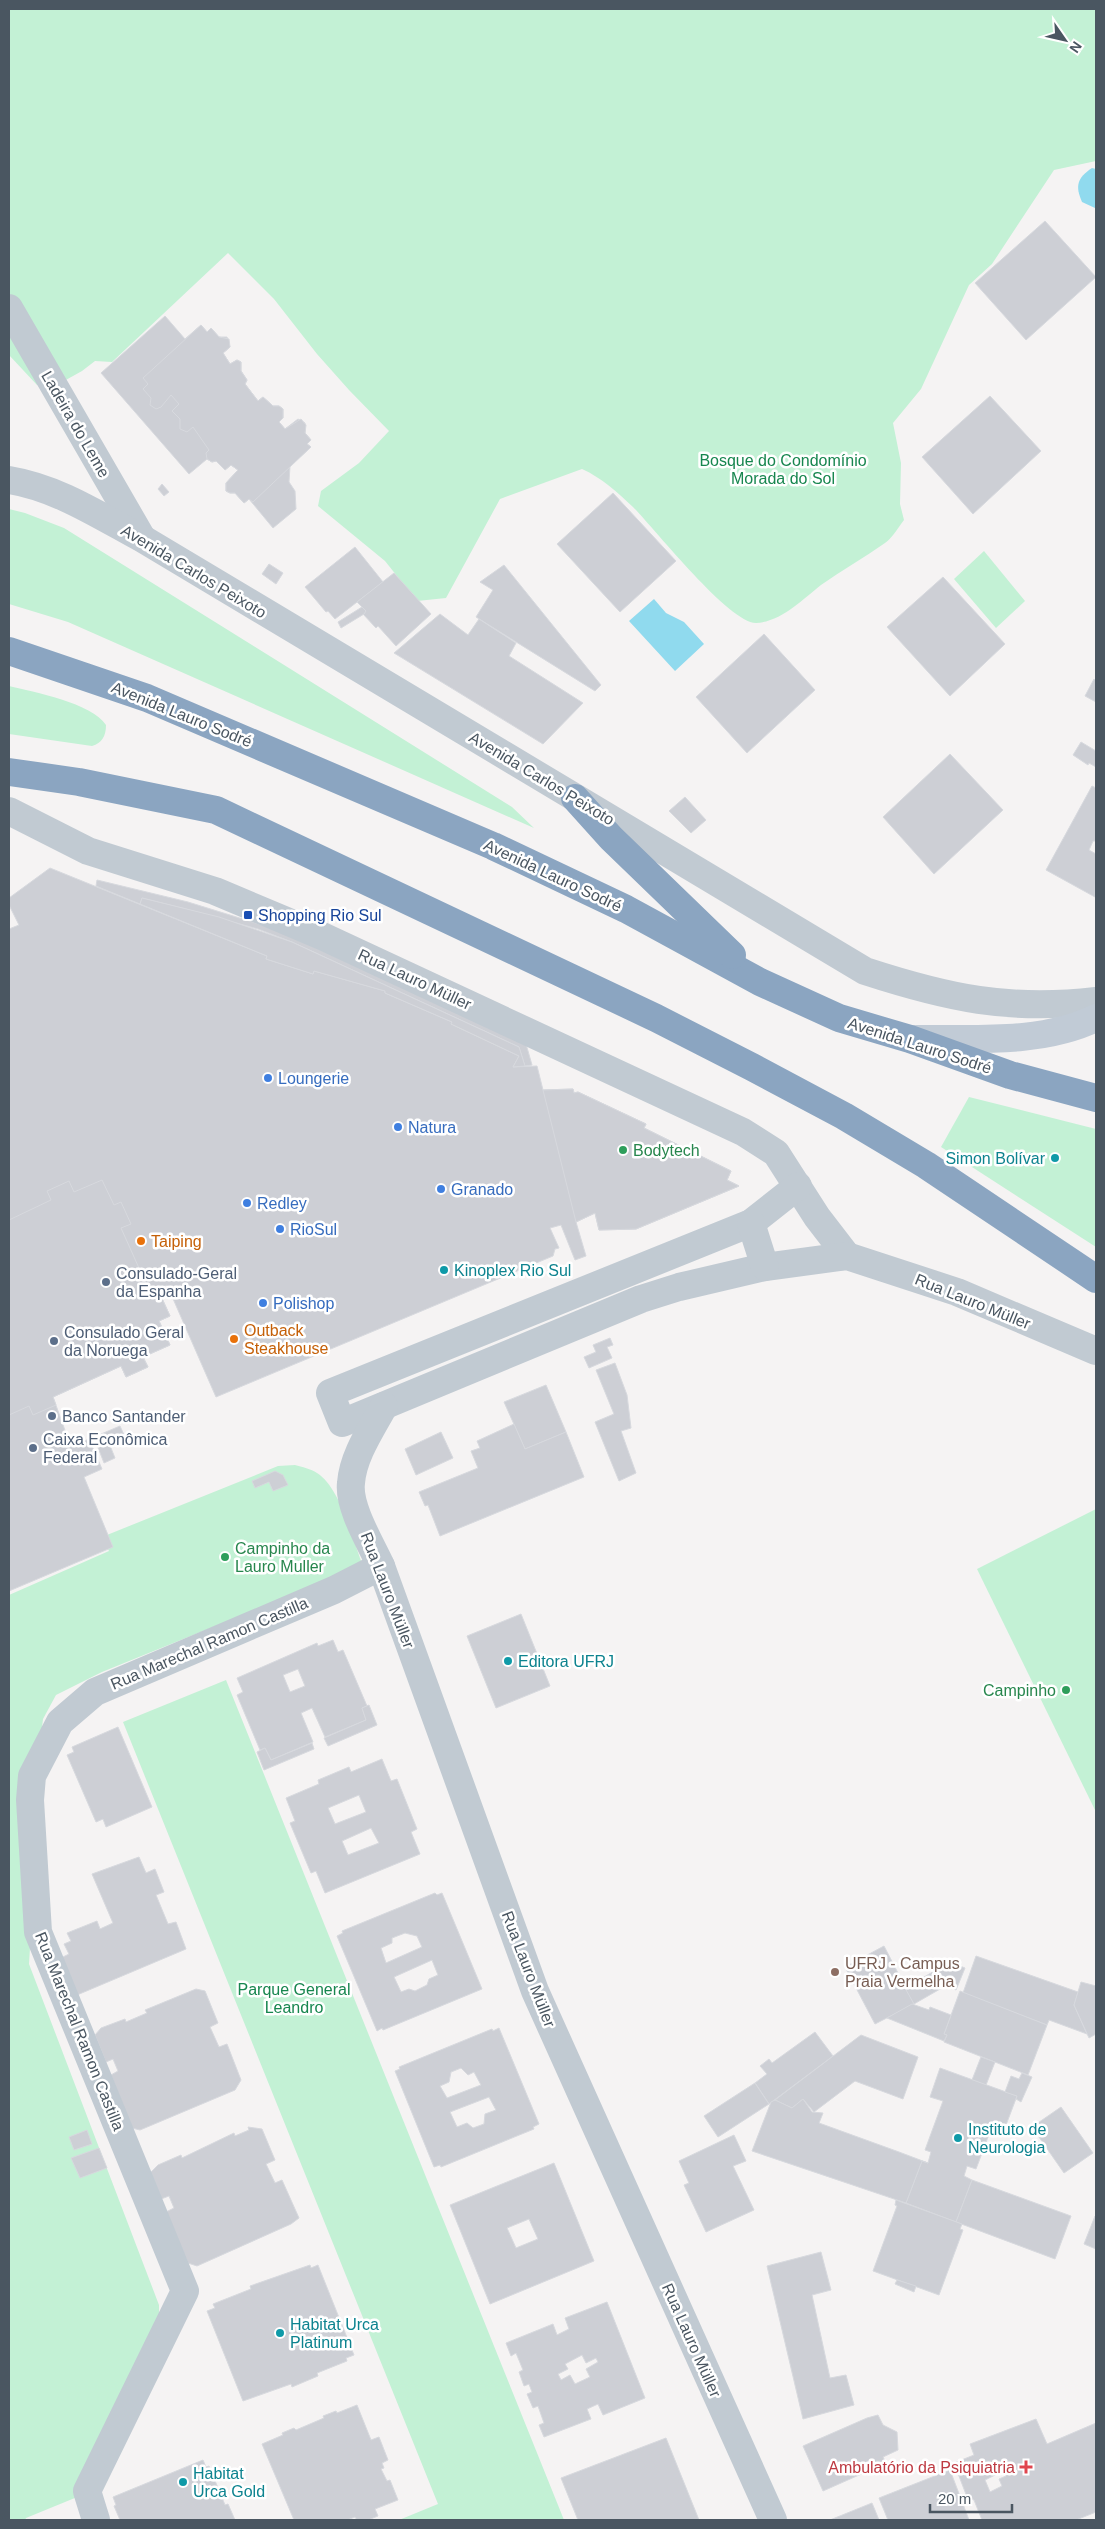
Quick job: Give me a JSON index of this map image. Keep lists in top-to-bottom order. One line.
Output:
{"streets":{"highway":["Avenida Lauro Sodré"],"street":["Ladeira do Leme","Avenida Carlos Peixoto","Rua Lauro Müller","Rua Marechal Ramon Castilla"]},"crossings":[["Ladeira do Leme","Avenida Carlos Peixoto"],["Rua Lauro Müller","Rua Marechal Ramon Castilla"]],"parks":["Bosque do Condomínio Morada do Sol","Parque General Leandro"],"places":{"transit":["Shopping Rio Sul"],"other":["Loungerie","Natura","Bodytech","Simon Bolívar","Granado","Redley","RioSul","Taiping","Kinoplex Rio Sul","Consulado-Geral da Espanha","Polishop","Outback Steakhouse","Consulado Geral da Noruega","Banco Santander","Caixa Econômica Federal","Campinho da Lauro Muller","Editora UFRJ","Campinho","UFRJ - Campus Praia Vermelha","Instituto de Neurologia","Habitat Urca Platinum","Habitat Urca Gold"],"health":["Ambulatório da Psiquiatria"]},"scale_bar":"20 m","north":"bottom right"}
